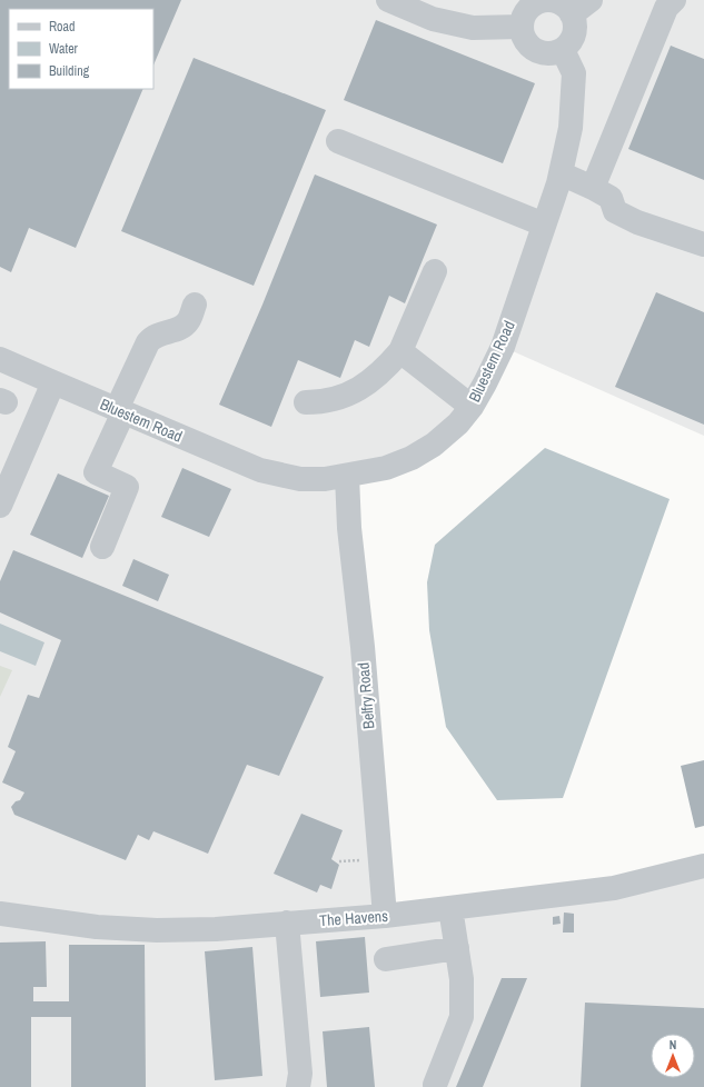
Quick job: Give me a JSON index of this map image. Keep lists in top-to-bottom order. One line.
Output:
{"streets":{"street":["Bluestem Road","Belfry Road","The Havens"]},"crossings":[["Bluestem Road","Belfry Road"],["Belfry Road","The Havens"]],"legend":["Road","Water","Building"],"north":"top"}
